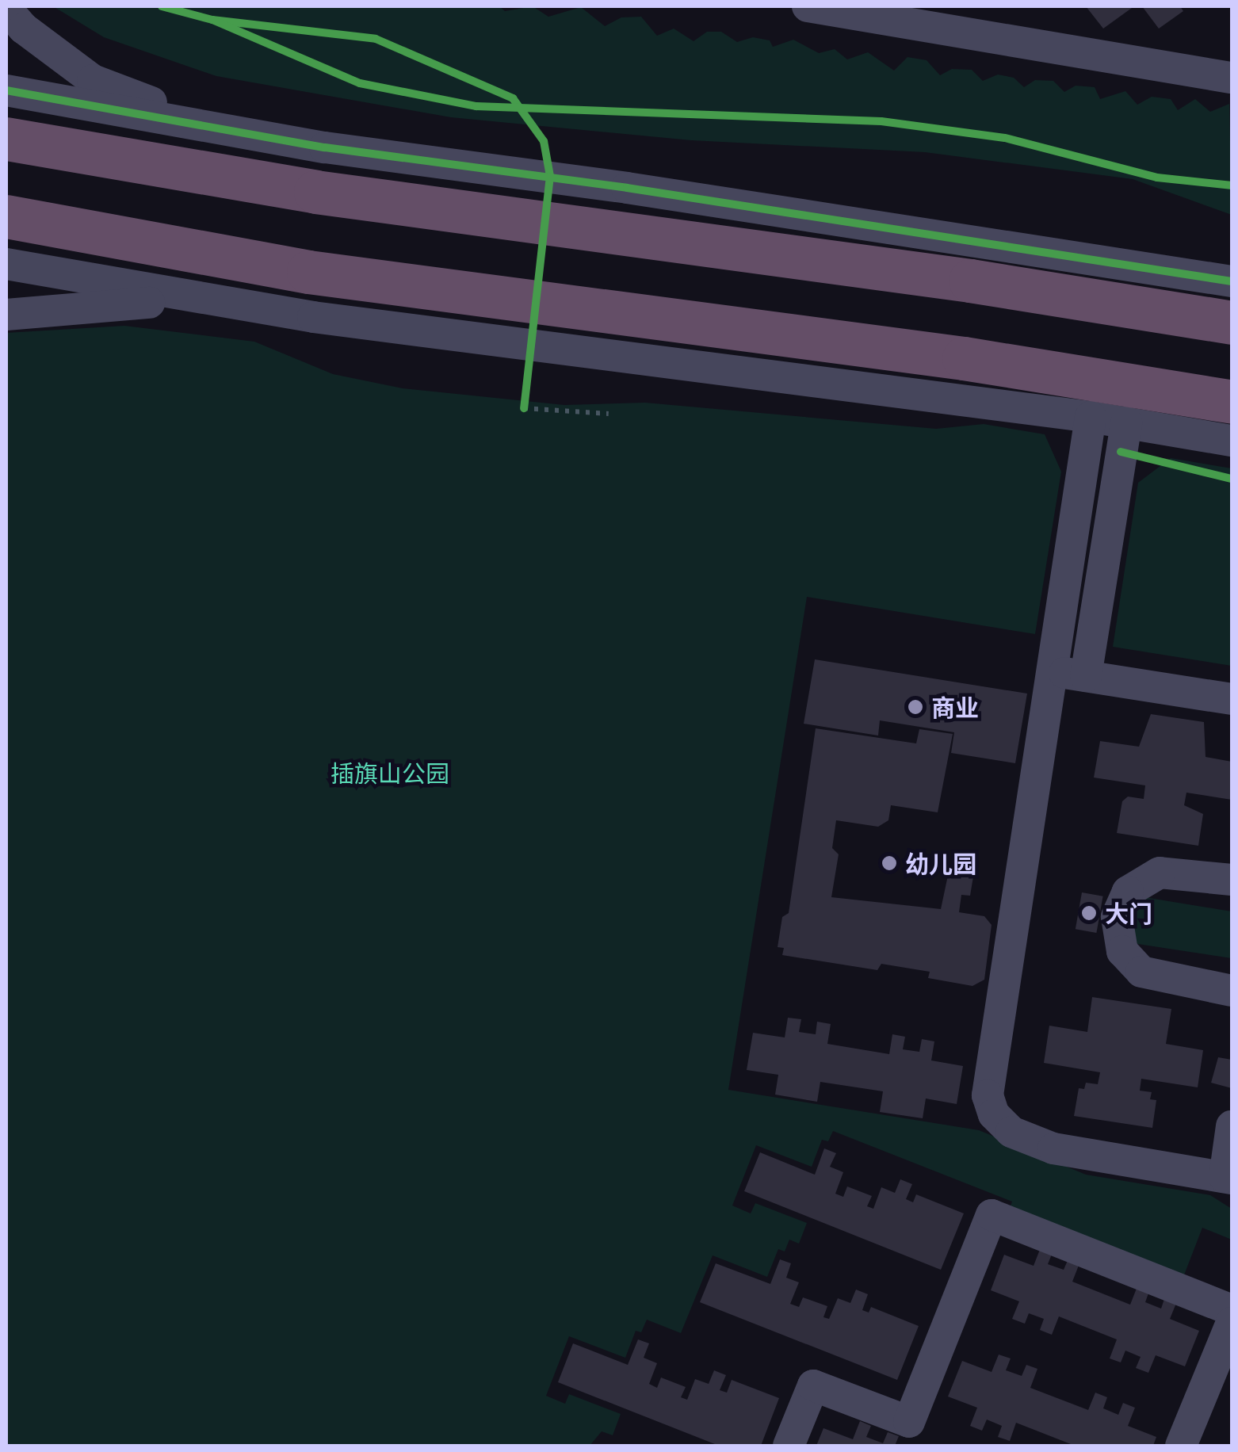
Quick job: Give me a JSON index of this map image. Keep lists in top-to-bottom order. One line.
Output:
{"parks":["插旗山公园"],"places":["商业","幼儿园","大门"]}
